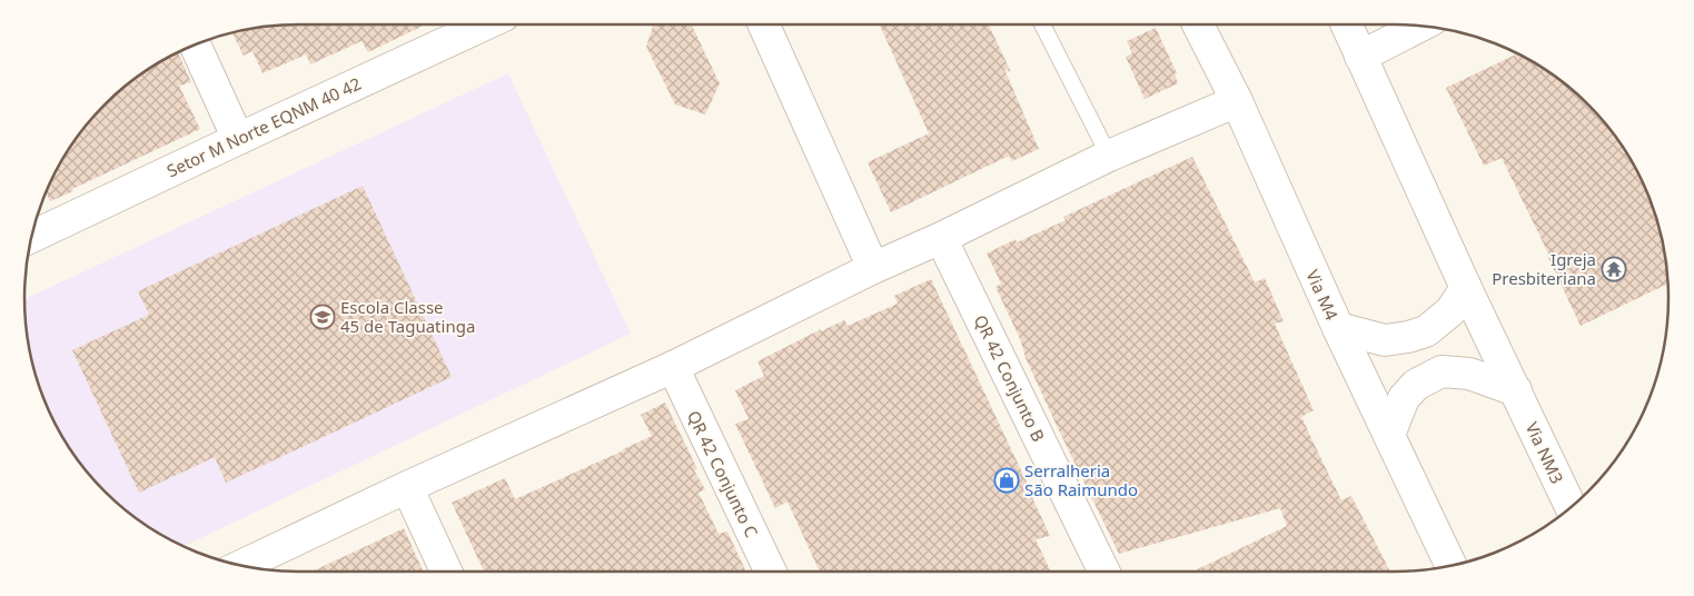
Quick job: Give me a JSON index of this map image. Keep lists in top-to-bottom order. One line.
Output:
{"streets":{"street":["Setor M Norte EQNM 40 42","Via M4","QR 42 Conjunto B","Via NM3","QR 42 Conjunto C"]},"places":{"temple":["Igreja Presbiteriana"],"school or university":["Escola Classe 45 de Taguatinga"],"shop":["Serralheria São Raimundo"]}}
